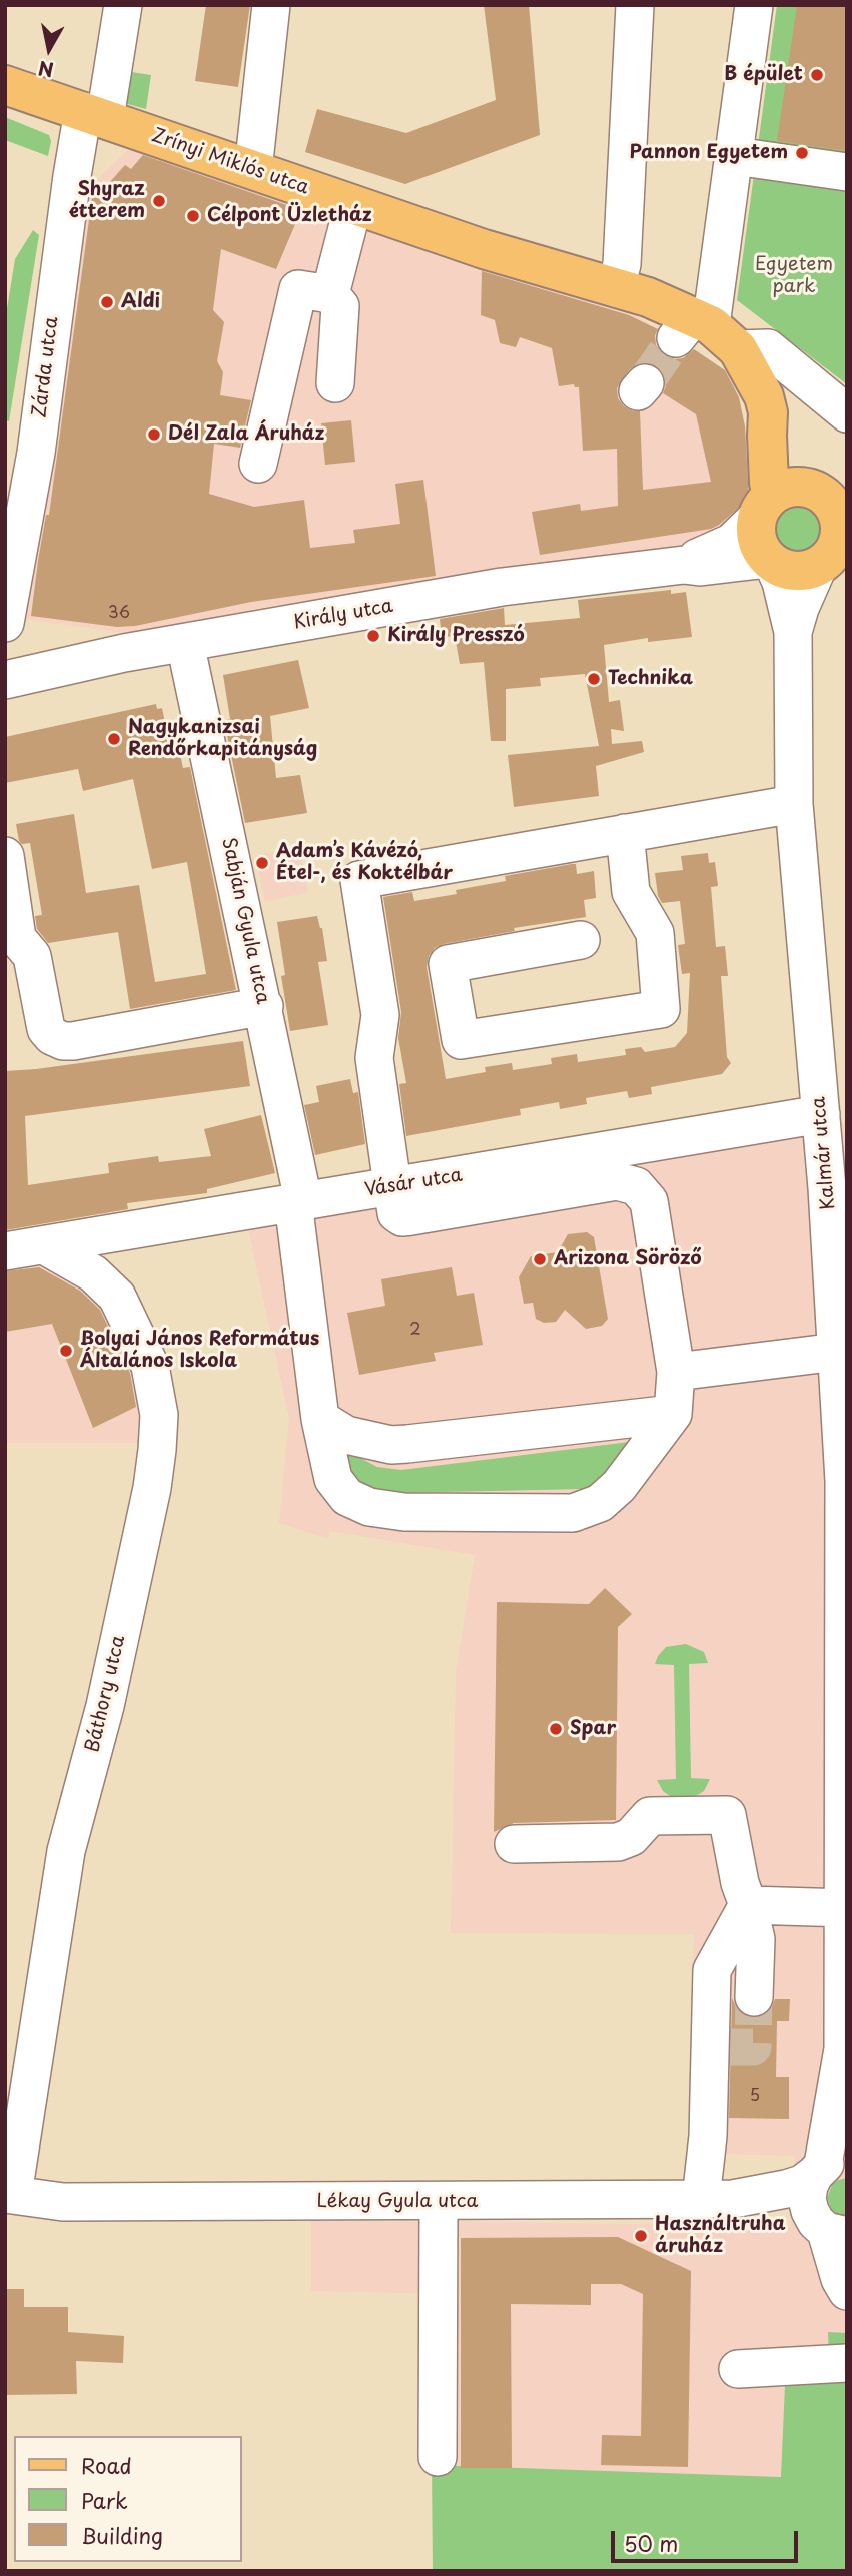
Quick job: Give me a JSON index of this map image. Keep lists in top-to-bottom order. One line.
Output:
{"streets":{"main road":["Zrínyi Miklós utca"],"street":["Zárda utca","Király utca","Sabján Gyula utca","Kalmár utca","Vásár utca","Báthory utca","Lékay Gyula utca"]},"crossings":[["Zrínyi Miklós utca","Zárda utca"],["Király utca","Sabján Gyula utca"],["Király utca","Kalmár utca"],["Sabján Gyula utca","Vásár utca"],["Kalmár utca","Vásár utca"],["Vásár utca","Báthory utca"]],"parks":["Egyetem park"],"places":["B épület","Pannon Egyetem","Shyraz étterem","Célpont Üzletház","Aldi","Dél Zala Áruház","Király Presszó","Technika","Nagykanizsai Rendőrkapitányság","Adam’s Kávézó, Étel-, és Koktélbár","Arizona Söröző","Bolyai János Református Általános Iskola","Spar","Használtruha áruház"],"house_numbers":["36","2","5"],"legend":["Road","Park","Building"],"scale_bar":"50 m","north":"bottom"}
